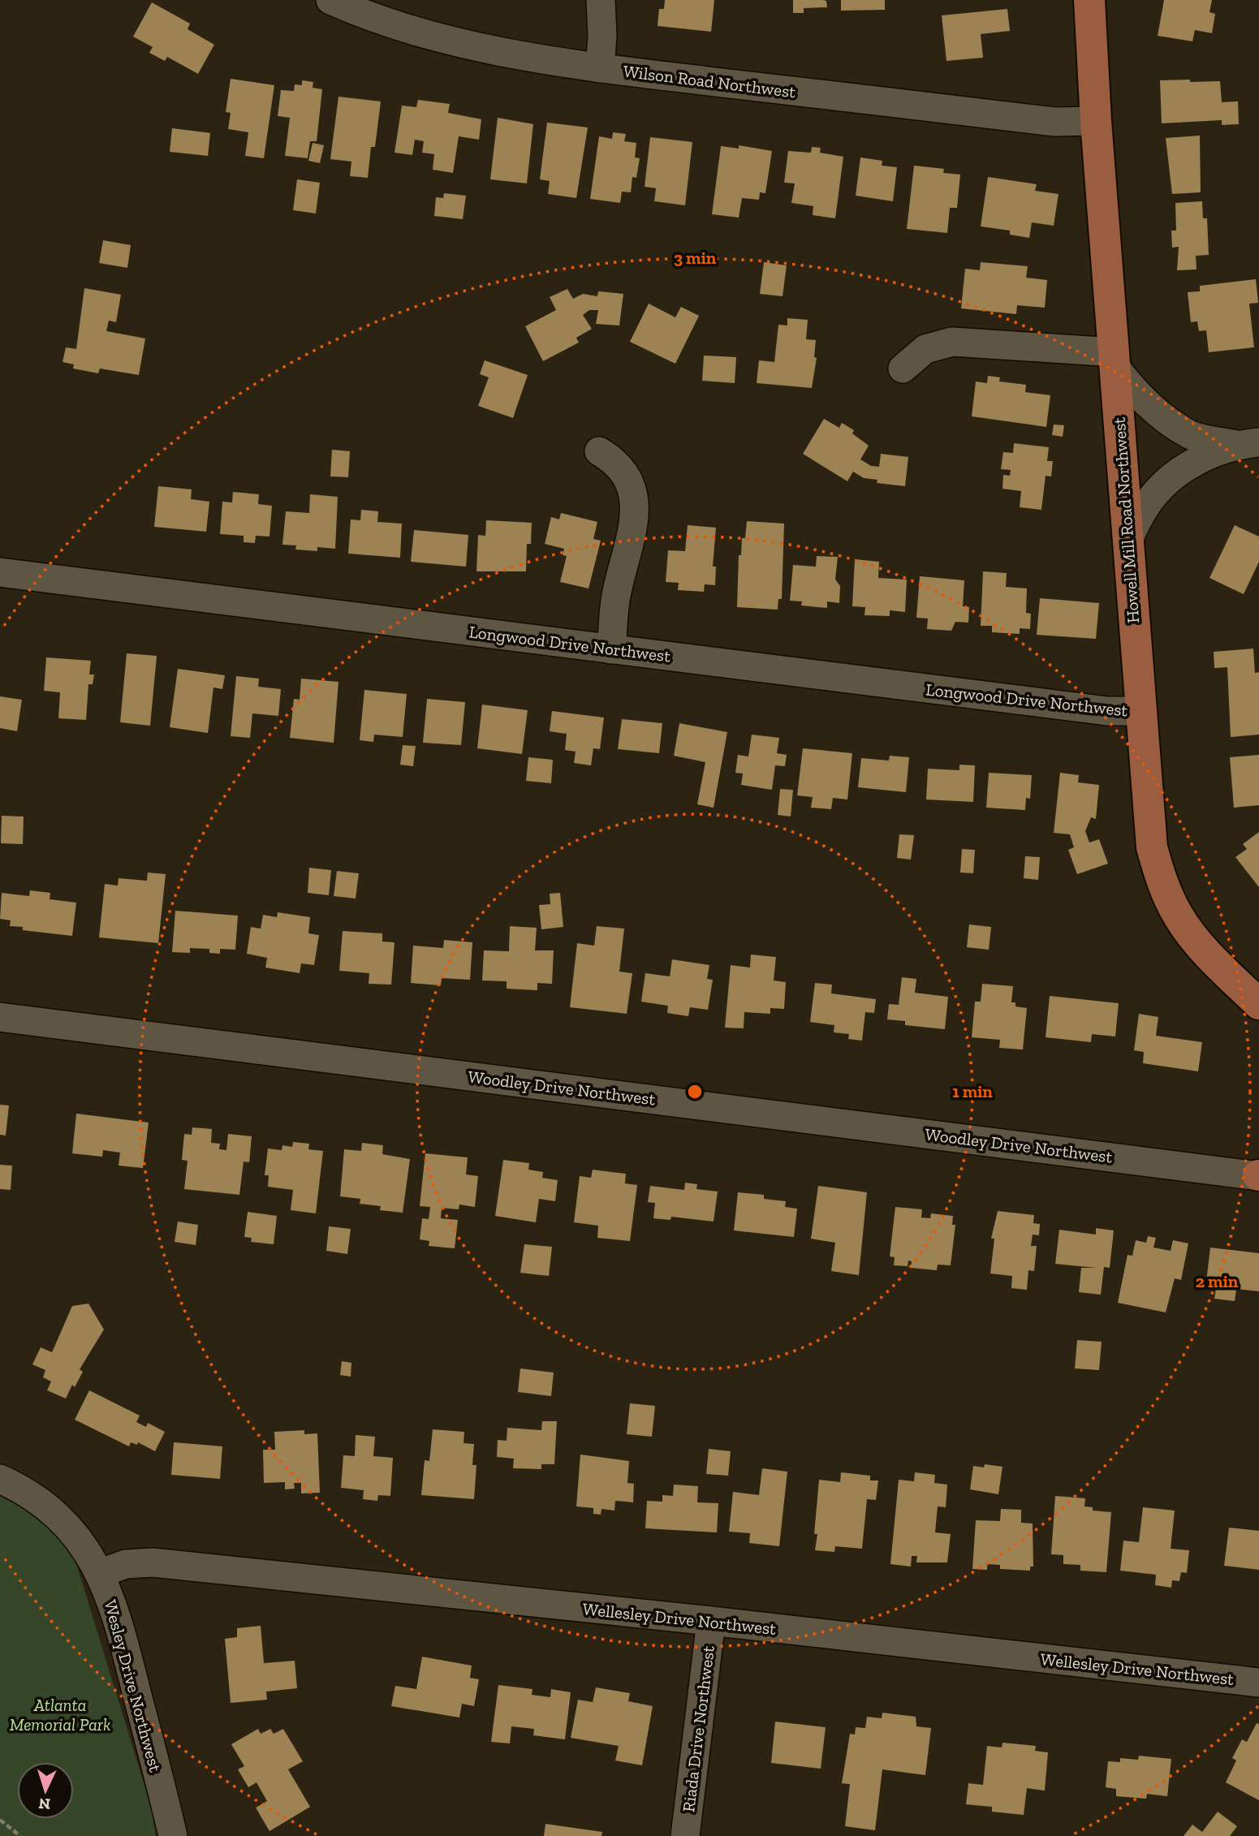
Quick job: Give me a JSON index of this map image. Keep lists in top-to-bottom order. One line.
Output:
{"streets":{"main road":["Howell Mill Road Northwest"],"street":["Wilson Road Northwest","Longwood Drive Northwest","Woodley Drive Northwest","Wellesley Drive Northwest","Wesley Drive Northwest","Riada Drive Northwest"]},"crossings":[["Wilson Road Northwest","Howell Mill Road Northwest"],["Howell Mill Road Northwest","Longwood Drive Northwest"],["Wellesley Drive Northwest","Wesley Drive Northwest"],["Wellesley Drive Northwest","Riada Drive Northwest"]],"parks":["Atlanta Memorial Park"],"north":"bottom","rings":["3 min","1 min","2 min"]}
